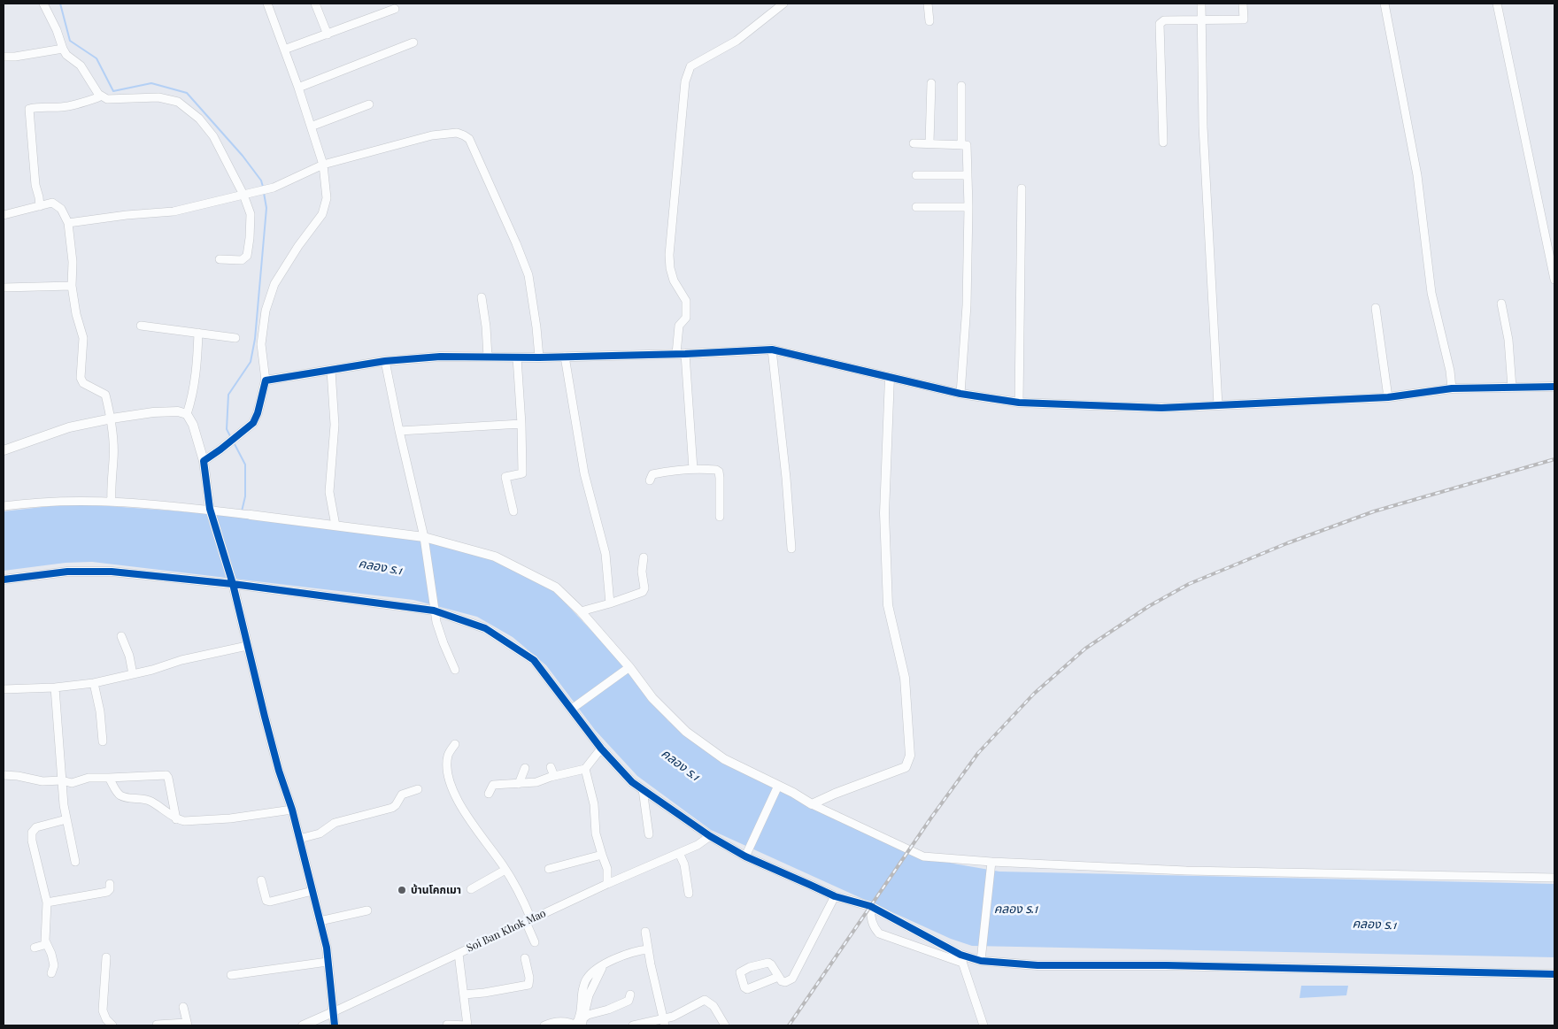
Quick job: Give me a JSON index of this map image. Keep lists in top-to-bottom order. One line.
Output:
{"streets":{"street":["Soi Ban Khok Mao"]},"water":["คลอง ร.1"],"places":["บ้านโคกเมา"]}
